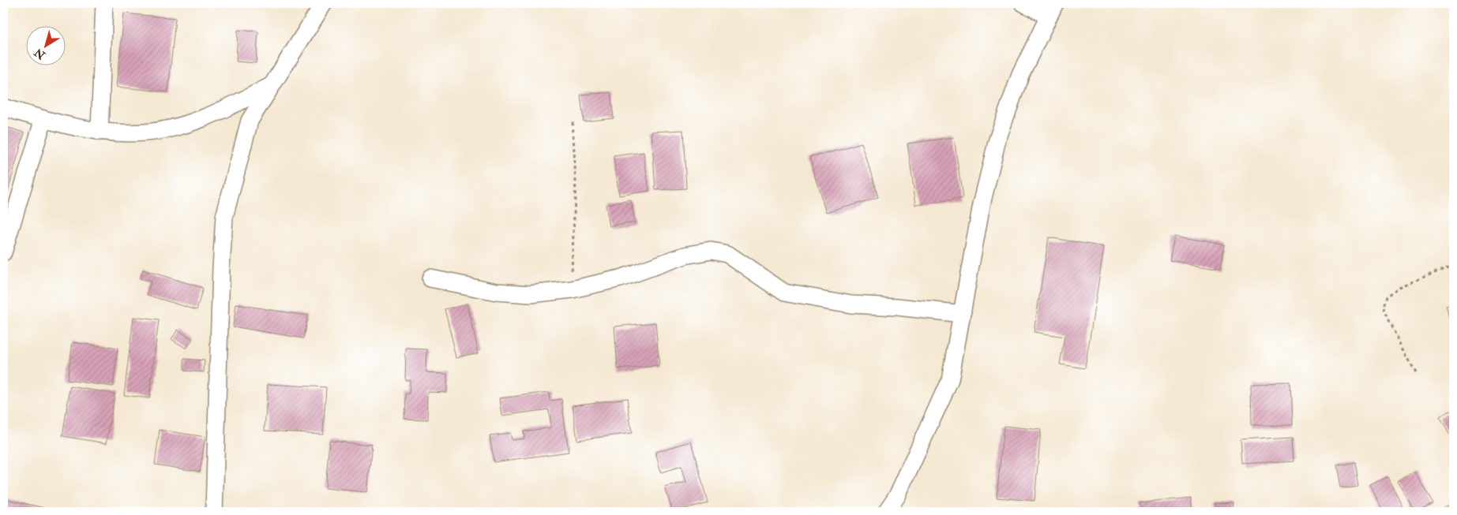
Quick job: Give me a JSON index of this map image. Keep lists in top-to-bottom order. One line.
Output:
{"north":"bottom left"}
